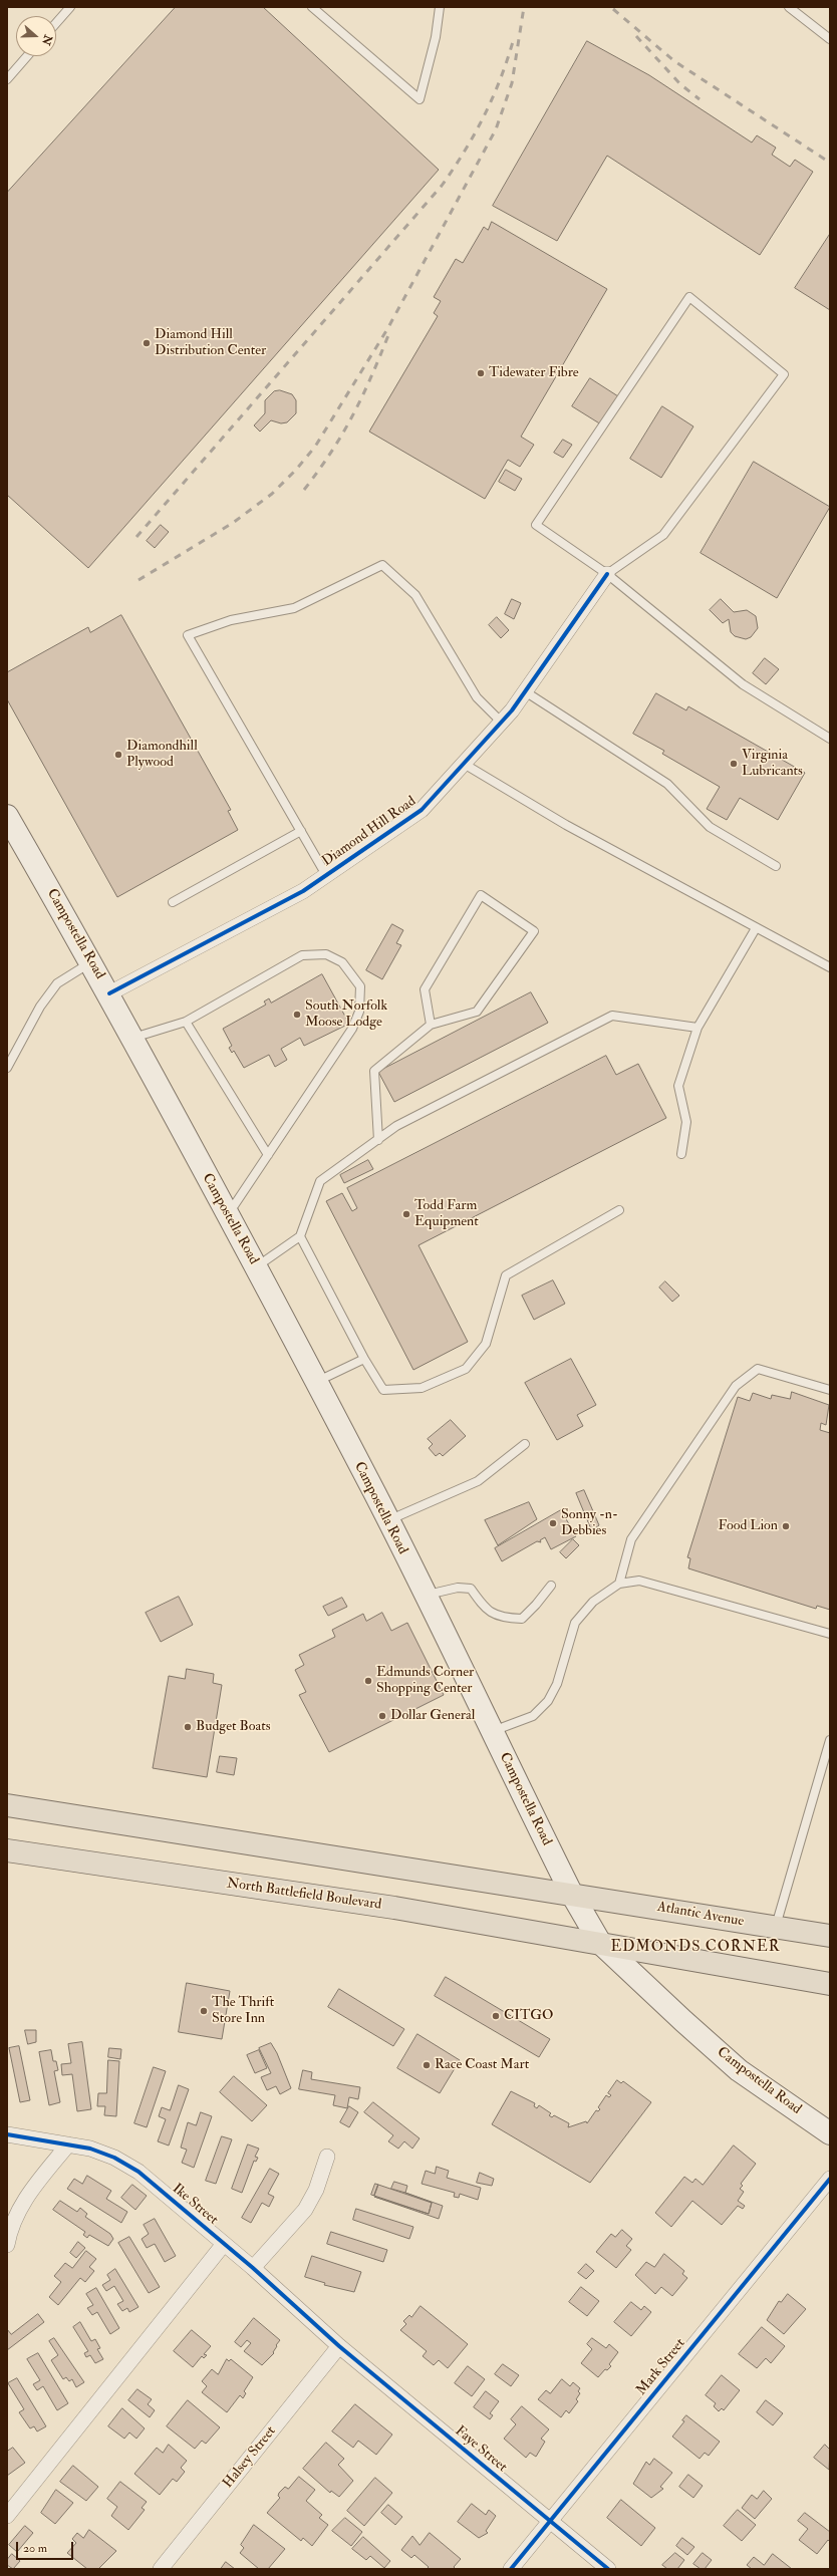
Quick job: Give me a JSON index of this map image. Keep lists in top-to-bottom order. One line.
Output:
{"streets":{"main road":["Campostella Road","North Battlefield Boulevard","Atlantic Avenue"],"street":["Diamond Hill Road","Ike Street","Mark Street","Faye Street","Halsey Street"]},"crossings":[["Diamond Hill Road","Campostella Road"],["Campostella Road","North Battlefield Boulevard"],["Campostella Road","Atlantic Avenue"],["Ike Street","Faye Street"],["Ike Street","Halsey Street"],["Mark Street","Faye Street"],["Faye Street","Halsey Street"]],"districts":["EDMONDS CORNER"],"places":["Diamond Hill Distribution Center","Tidewater Fibre","Diamondhill Plywood","Virginia Lubricants","South Norfolk Moose Lodge","Todd Farm Equipment","Sonny -n- Debbies","Food Lion","Edmunds Corner Shopping Center","Dollar General","Budget Boats","The Thrift Store Inn","CITGO","Race Coast Mart"],"scale_bar":"20 m","north":"right"}
